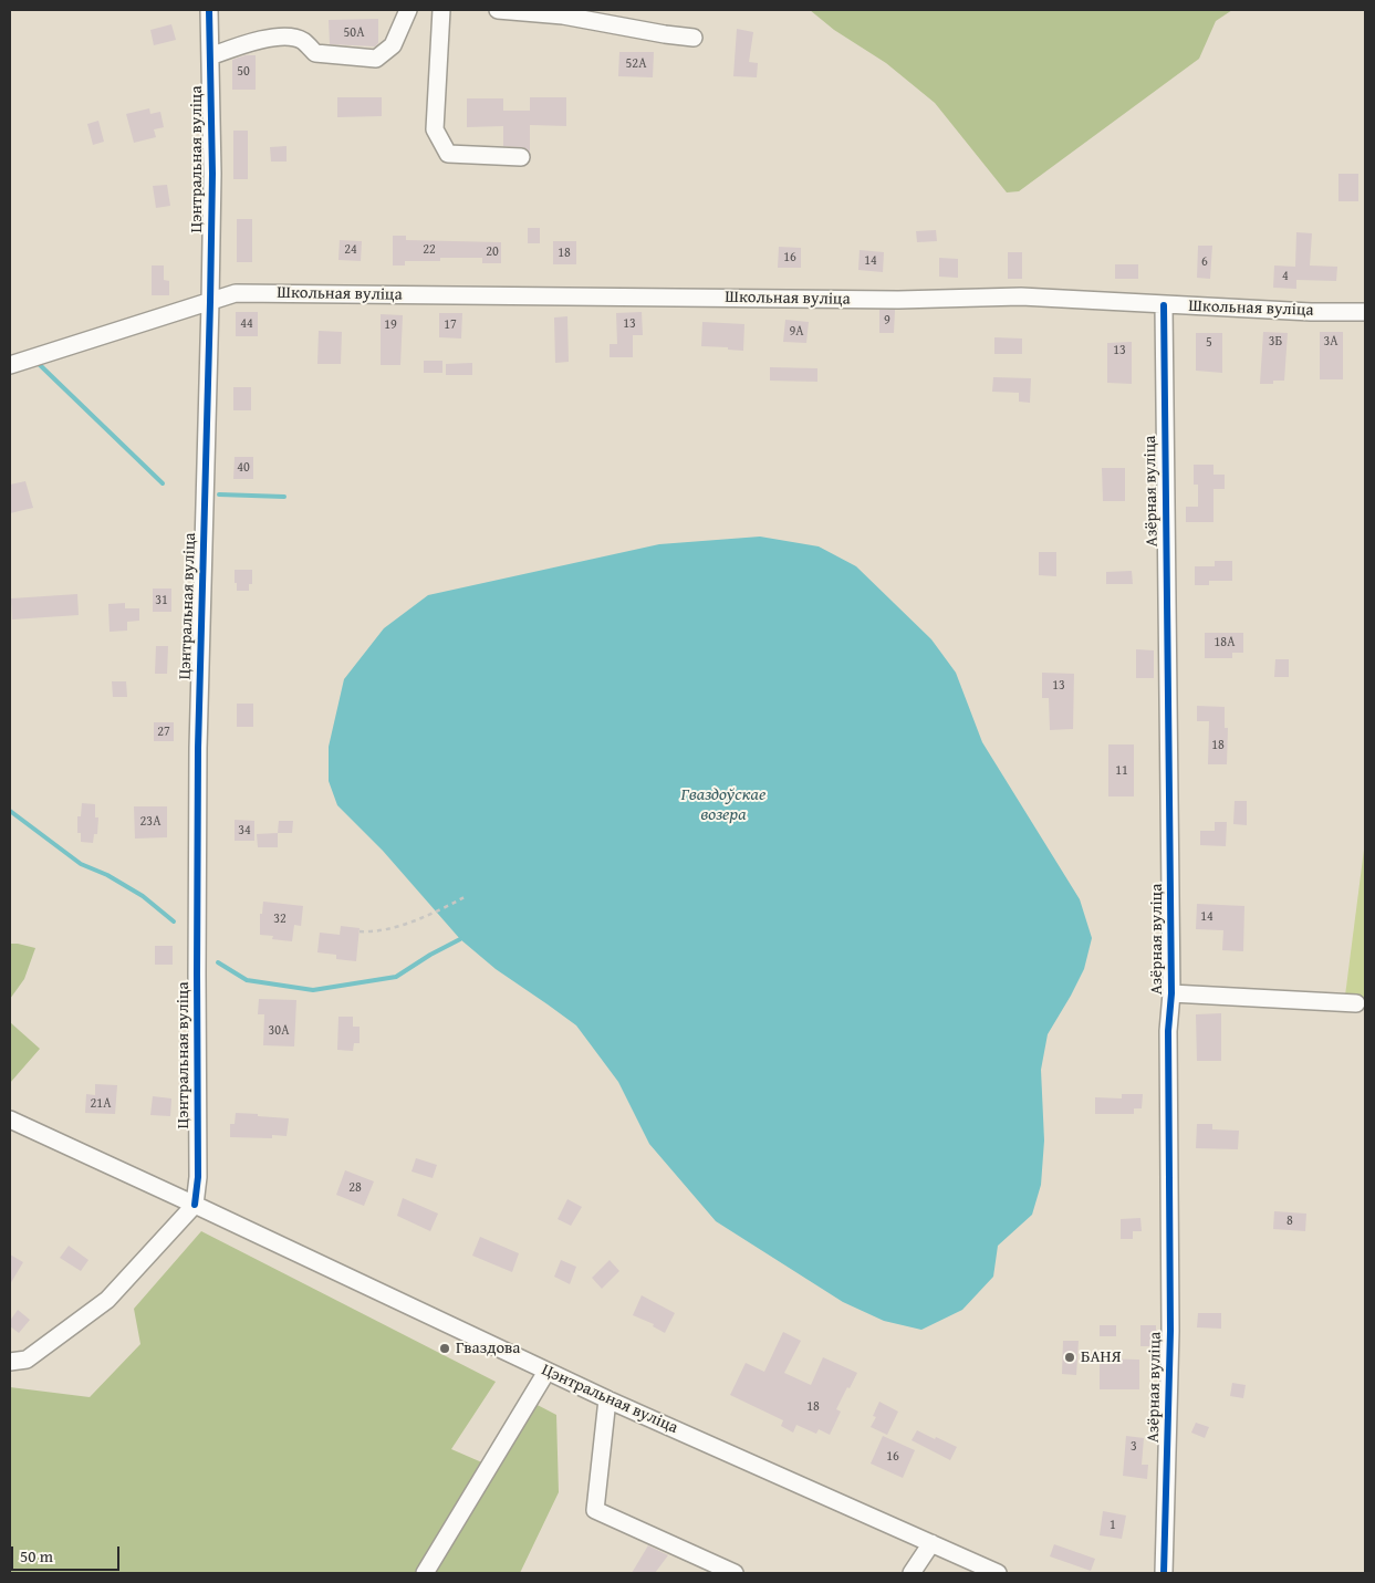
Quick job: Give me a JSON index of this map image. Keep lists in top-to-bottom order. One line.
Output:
{"streets":{"street":["Цэнтральная вуліца","Школьная вуліца","Азёрная вуліца"]},"crossings":[["Цэнтральная вуліца","Школьная вуліца"],["Школьная вуліца","Азёрная вуліца"]],"water":["Гваздоўскае возера"],"places":["Гваздова","БАНЯ"],"house_numbers":["50А","52А","50","24","22","20","18","16","14","6","4","9","44","13","19","17","9А","3Б","3А","5","13","40","31","18А","13","27","18","11","23А","34","14","32","30А","21А","28","8","18","3","16","1"],"scale_bar":"50 m"}
